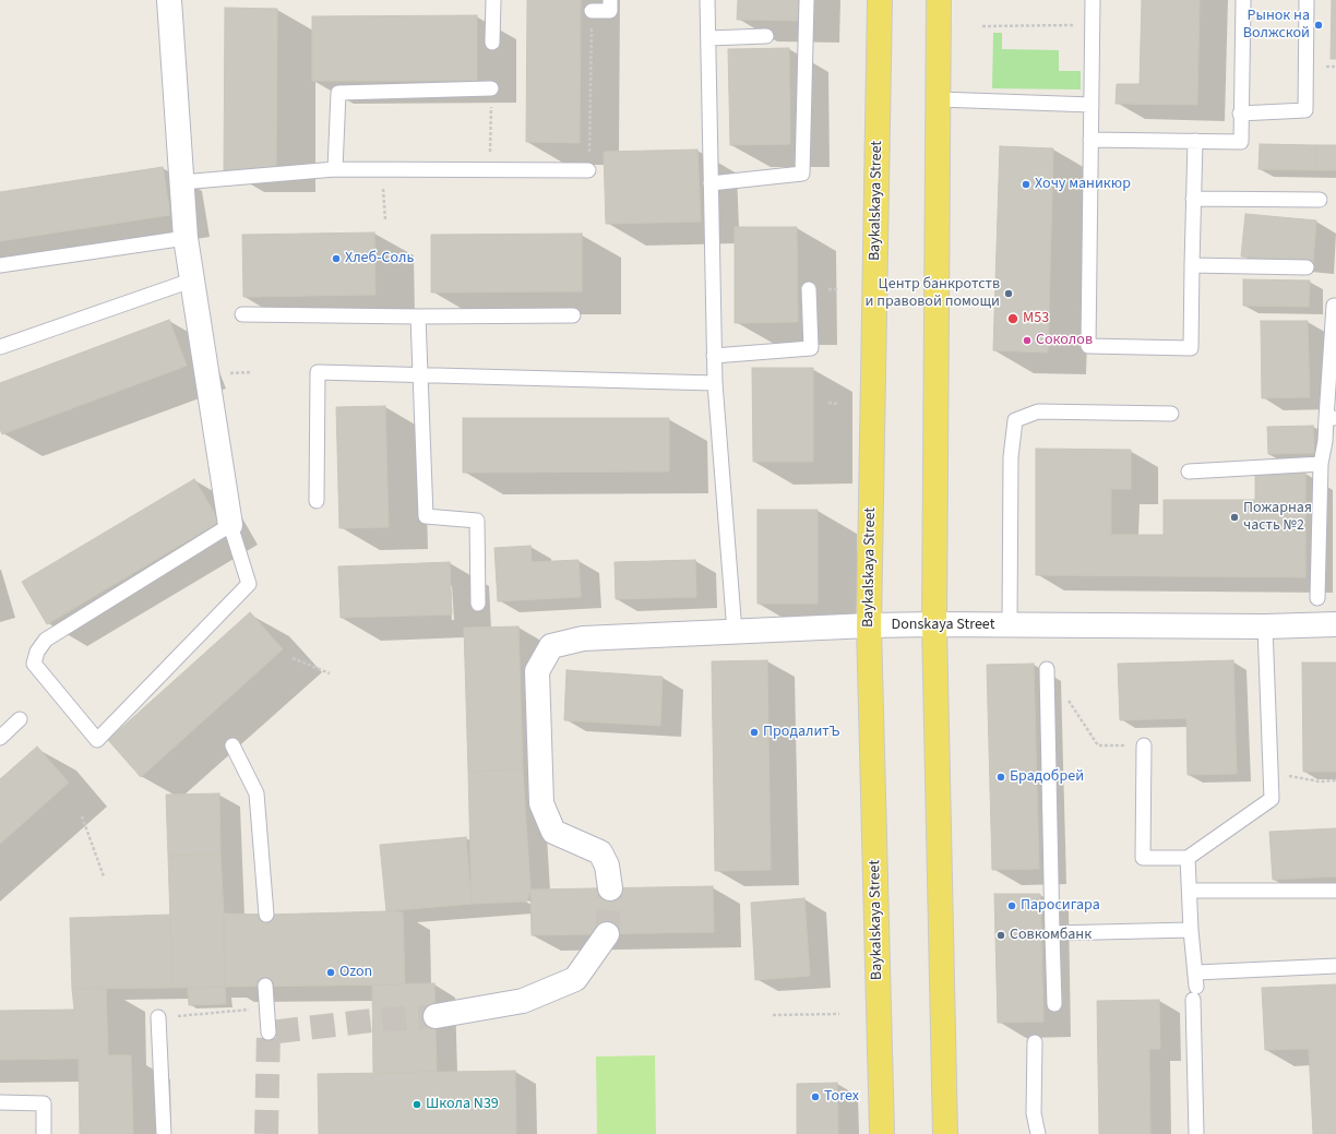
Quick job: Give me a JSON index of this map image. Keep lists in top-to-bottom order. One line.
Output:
{"streets":{"main road":["Baykalskaya Street"],"street":["Donskaya Street"]},"crossings":[["Baykalskaya Street","Donskaya Street"]],"places":["Рынок на Волжской","Хочу маникюр","Хлеб-Соль","Центр банкротств и правовой помощи","М53","Соколов","Пожарная часть №2","ПродалитЪ","Брадобрей","Паросигара","Совкомбанк","Ozon","Torex","Школа N39"]}
